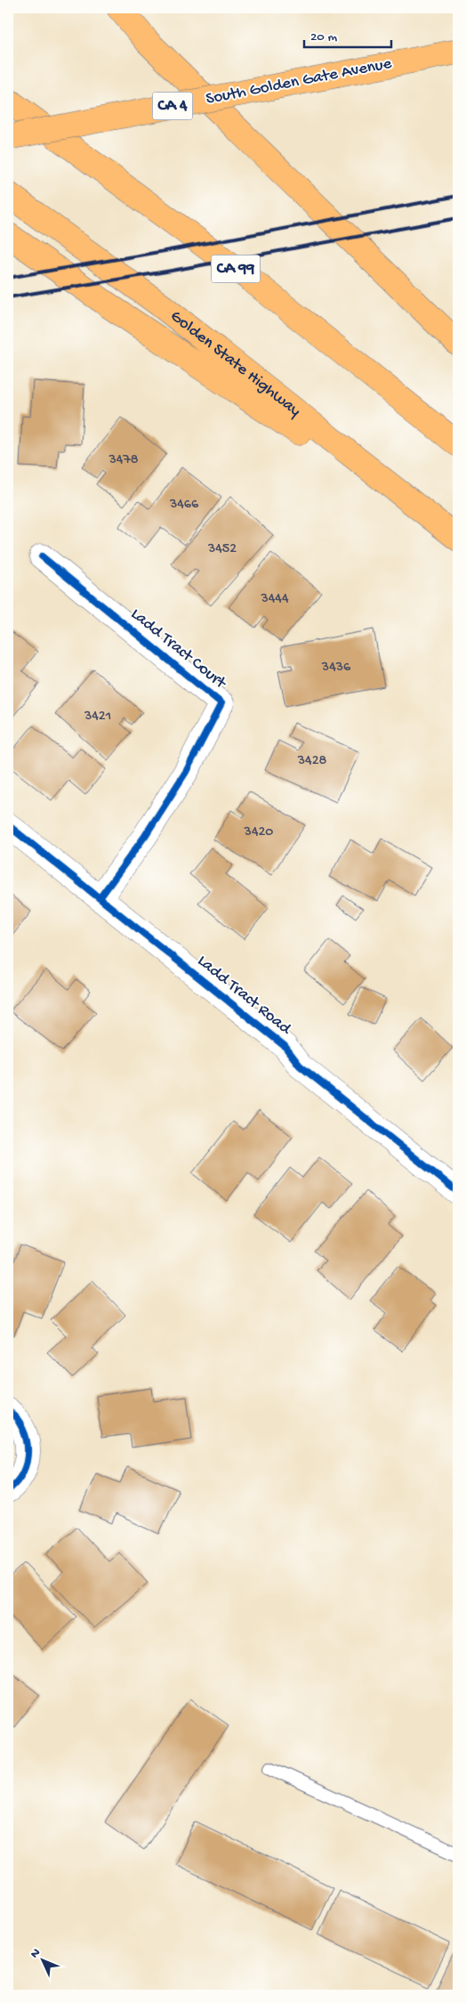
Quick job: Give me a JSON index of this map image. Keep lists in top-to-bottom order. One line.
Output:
{"streets":{"main road":["South Golden Gate Avenue","CA 4","CA 99","Golden State Highway"],"street":["Ladd Tract Court","Ladd Tract Road"]},"crossings":[["Ladd Tract Court","Ladd Tract Road"]],"house_numbers":["3478","3466","3452","3444","3436","3421","3428","3420"],"scale_bar":"20 m","north":"top left"}
